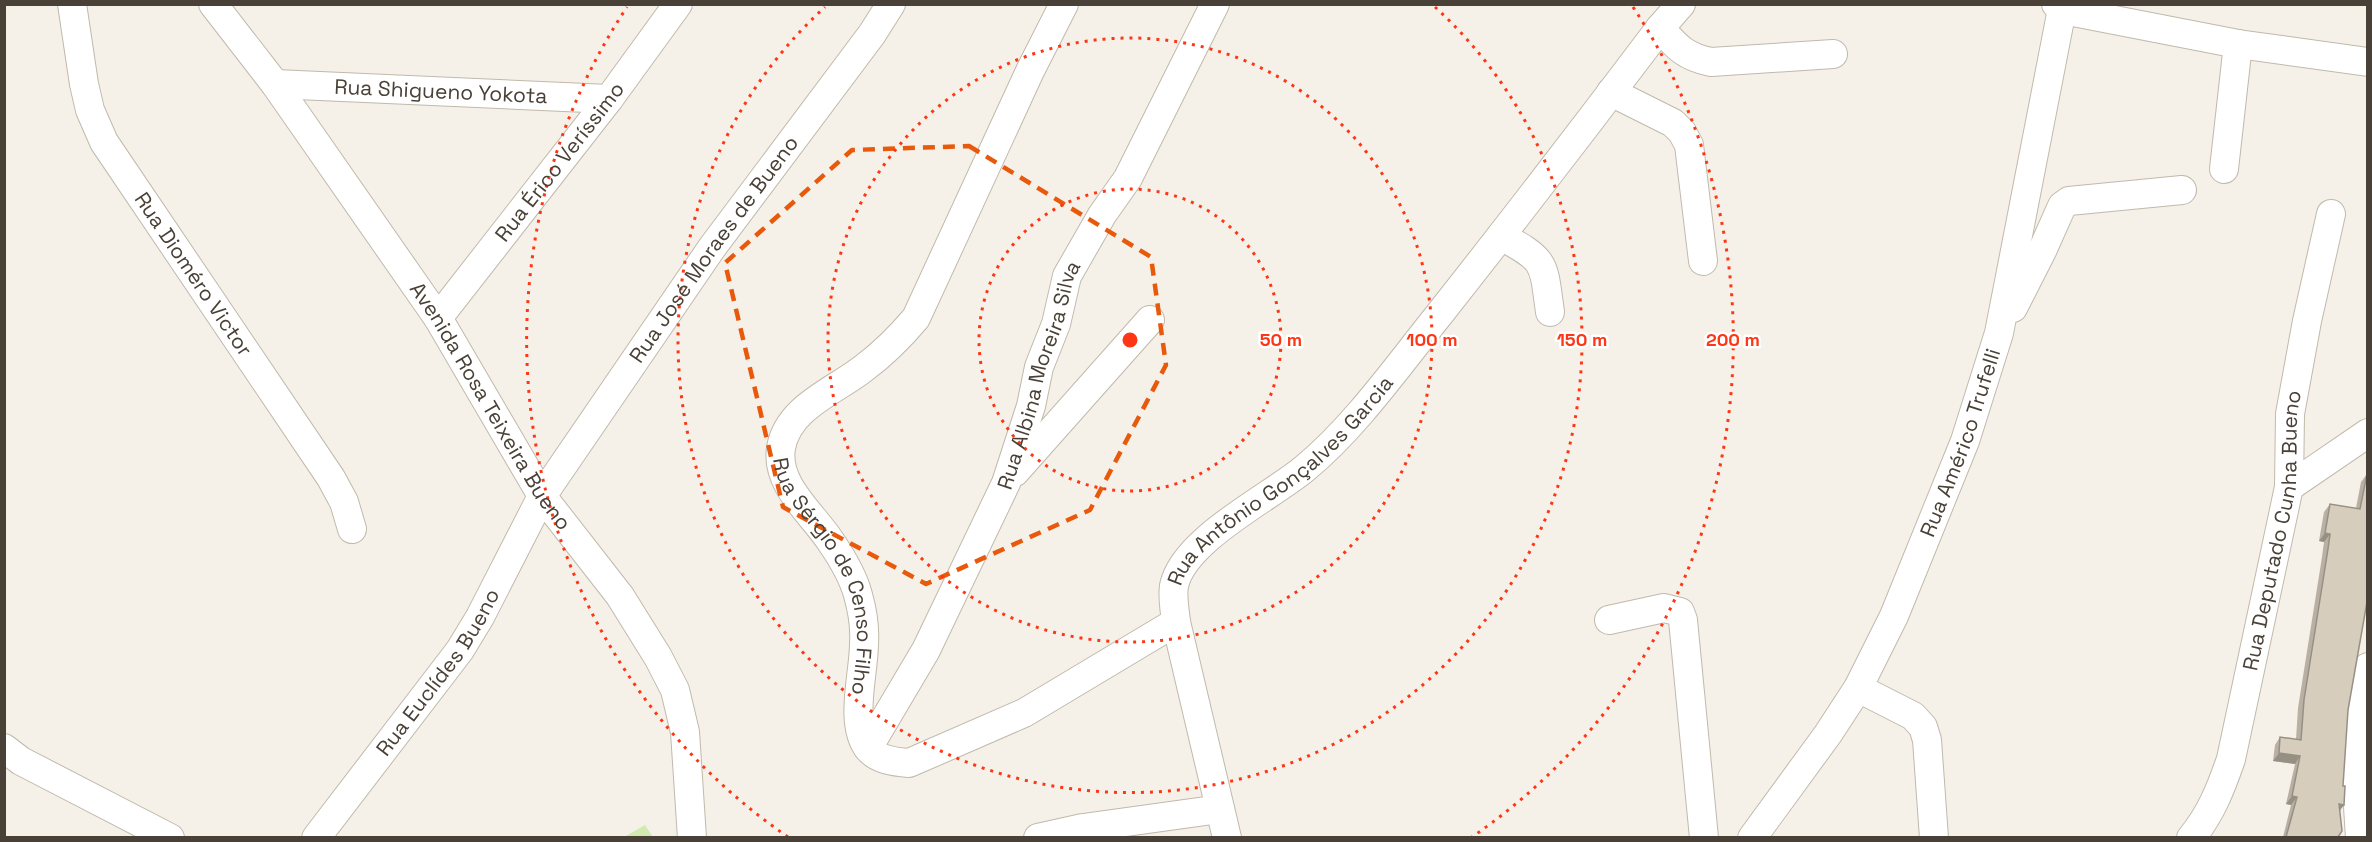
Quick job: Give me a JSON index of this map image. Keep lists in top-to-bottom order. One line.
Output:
{"streets":{"street":["Rua Shigueno Yokota","Rua Érico Veríssimo","Rua José Moraes de Bueno","Rua Dioméro Victor","Rua Albina Moreira Silva","Avenida Rosa Teixeira Bueno","Rua Américo Trufelli","Rua Antônio Gonçalves Garcia","Rua Deputado Cunha Bueno","Rua Sérgio de Censo Filho","Rua Euclídes Bueno"]},"crossings":[["Rua Shigueno Yokota","Rua Érico Veríssimo"],["Rua Shigueno Yokota","Avenida Rosa Teixeira Bueno"],["Rua Érico Veríssimo","Avenida Rosa Teixeira Bueno"],["Rua José Moraes de Bueno","Avenida Rosa Teixeira Bueno"],["Rua José Moraes de Bueno","Rua Euclídes Bueno"],["Rua Albina Moreira Silva","Rua Sérgio de Censo Filho"],["Avenida Rosa Teixeira Bueno","Rua Euclídes Bueno"]],"rings":["50 m","100 m","150 m","200 m"]}
